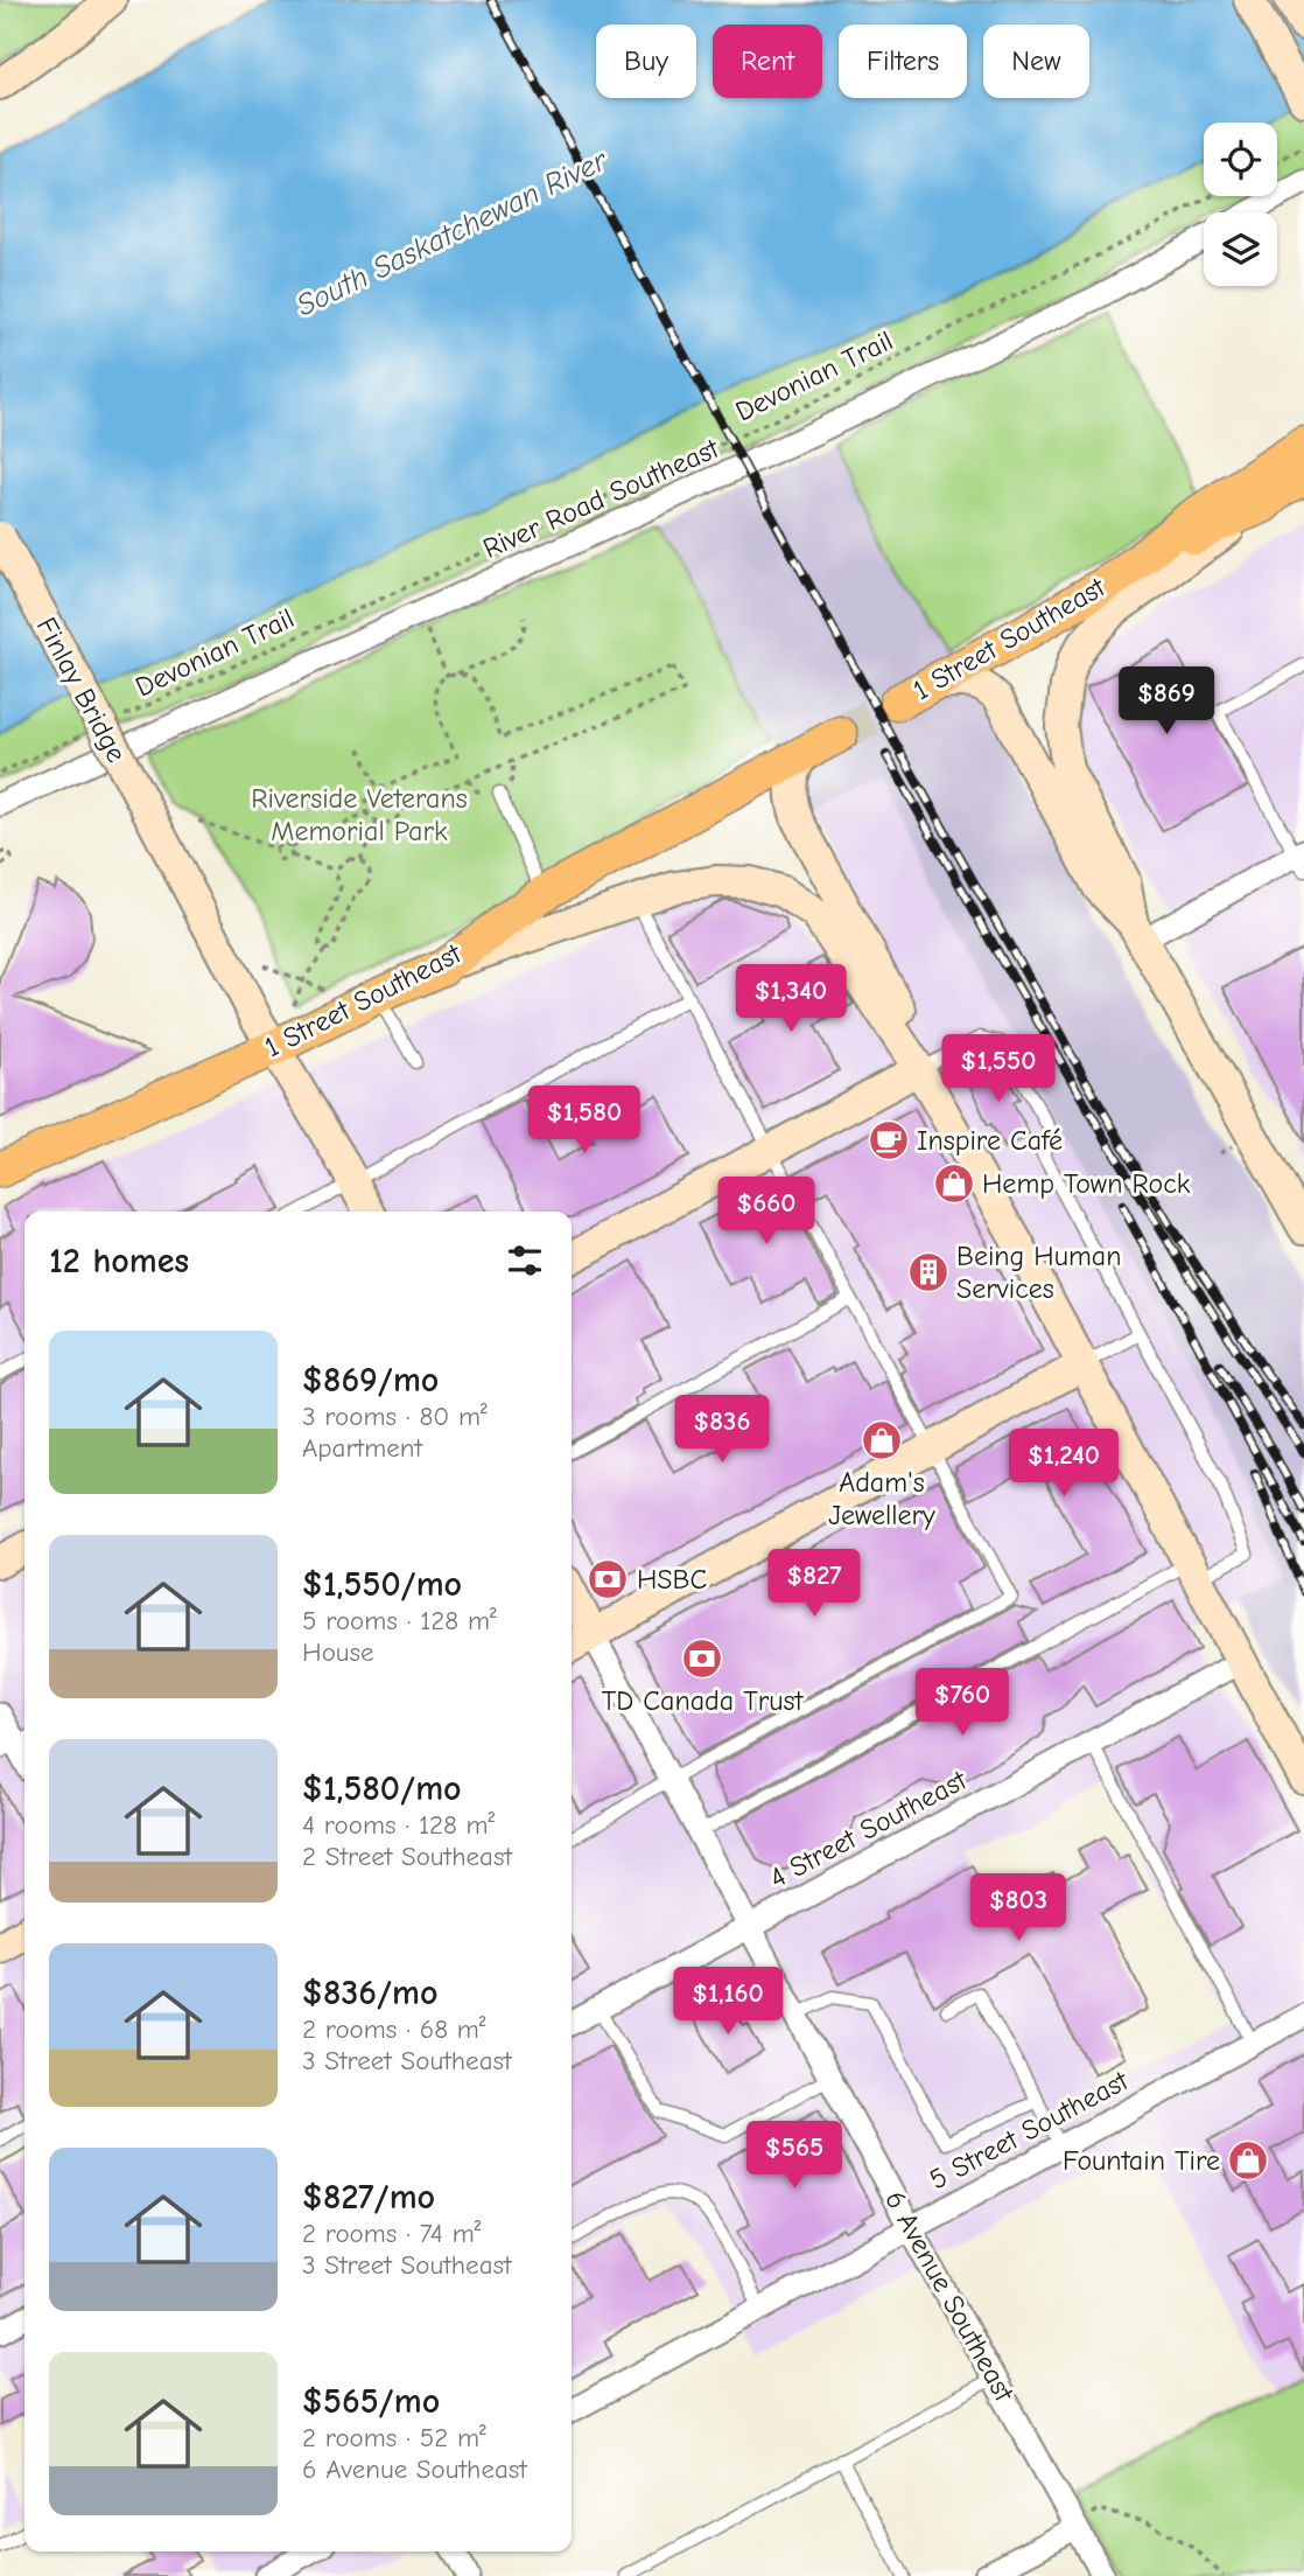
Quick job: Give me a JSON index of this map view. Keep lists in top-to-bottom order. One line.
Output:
{"streets":{"main road":["1 Street Southeast"],"street":["River Road Southeast","Finlay Bridge","4 Street Southeast","5 Street Southeast","6 Avenue Southeast"],"path":["Devonian Trail"]},"crossings":[["1 Street Southeast","Finlay Bridge"],["4 Street Southeast","6 Avenue Southeast"],["5 Street Southeast","6 Avenue Southeast"]],"water":["South Saskatchewan River"],"parks":["Riverside Veterans Memorial Park"],"places":{"cafe":["Inspire Café"],"shop":["Hemp Town Rock","Adam's Jewellery","Fountain Tire"],"building":["Being Human Services"],"bank":["HSBC","TD Canada Trust"]},"page":{"chip":["Buy","Rent","Filters","New"],"price":["$869","$1,340","$1,550","$1,580","$660","$836","$1,240","$827","$760","$803","$1,160","$565"],"heading":"12 homes","list":[{"name":"$869/mo","note":"3 rooms · 80 m² · Apartment"},{"name":"$1,550/mo","note":"5 rooms · 128 m² · House"},{"name":"$1,580/mo","note":"4 rooms · 128 m² · 2 Street Southeast"},{"name":"$836/mo","note":"2 rooms · 68 m² · 3 Street Southeast"},{"name":"$827/mo","note":"2 rooms · 74 m² · 3 Street Southeast"},{"name":"$565/mo","note":"2 rooms · 52 m² · 6 Avenue Southeast"}]}}
